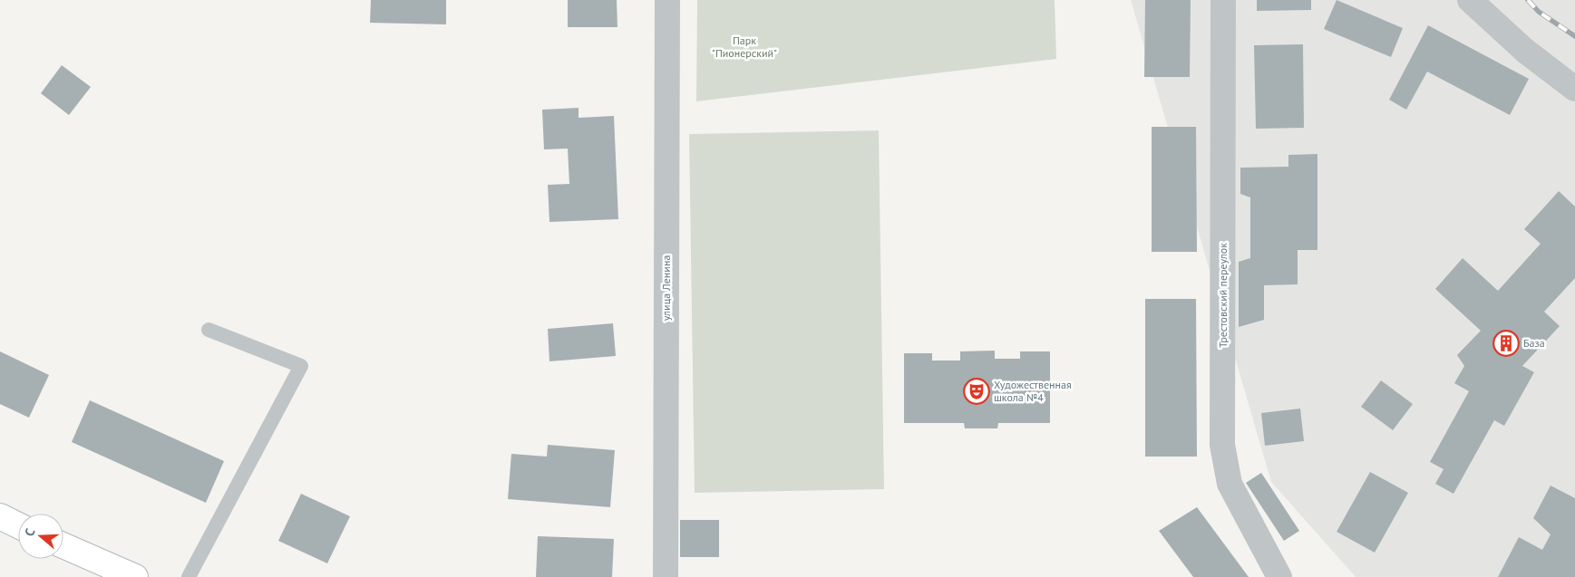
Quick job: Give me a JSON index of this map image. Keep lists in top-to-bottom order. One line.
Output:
{"streets":{"street":["улица Ленина","Трестовский переулок"]},"parks":["Парк \"Пионерский\""],"places":{"building":["База"],"theatre":["Художественная школа №4"]},"north":"left"}
